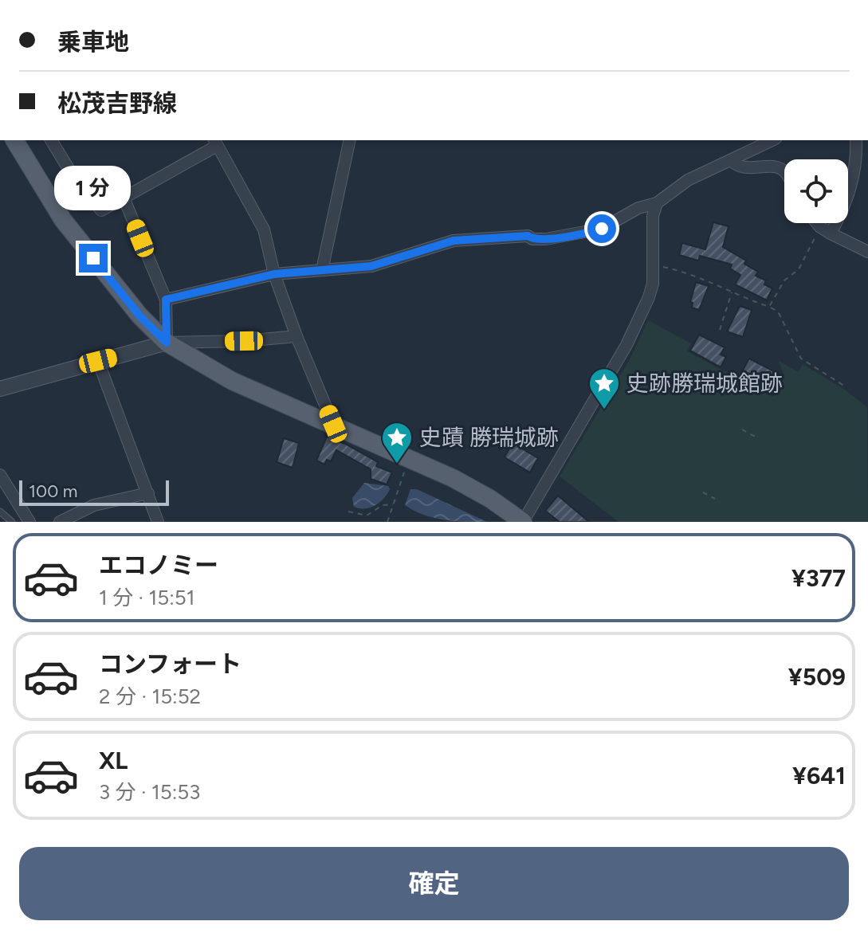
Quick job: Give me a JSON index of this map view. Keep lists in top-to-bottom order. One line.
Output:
{"places":{"place":["史跡勝瑞城館跡","史蹟 勝瑞城跡"]},"scale_bar":"100 m","page":{"banner":["乗車地","松茂吉野線"],"bubble":"1 分","scale":"100 m","list":[{"name":"エコノミー","note":"1 分 · 15:51","value":"¥377"},{"name":"コンフォート","note":"2 分 · 15:52","value":"¥509"},{"name":"XL","note":"3 分 · 15:53","value":"¥641"}],"buttons":"確定"}}
